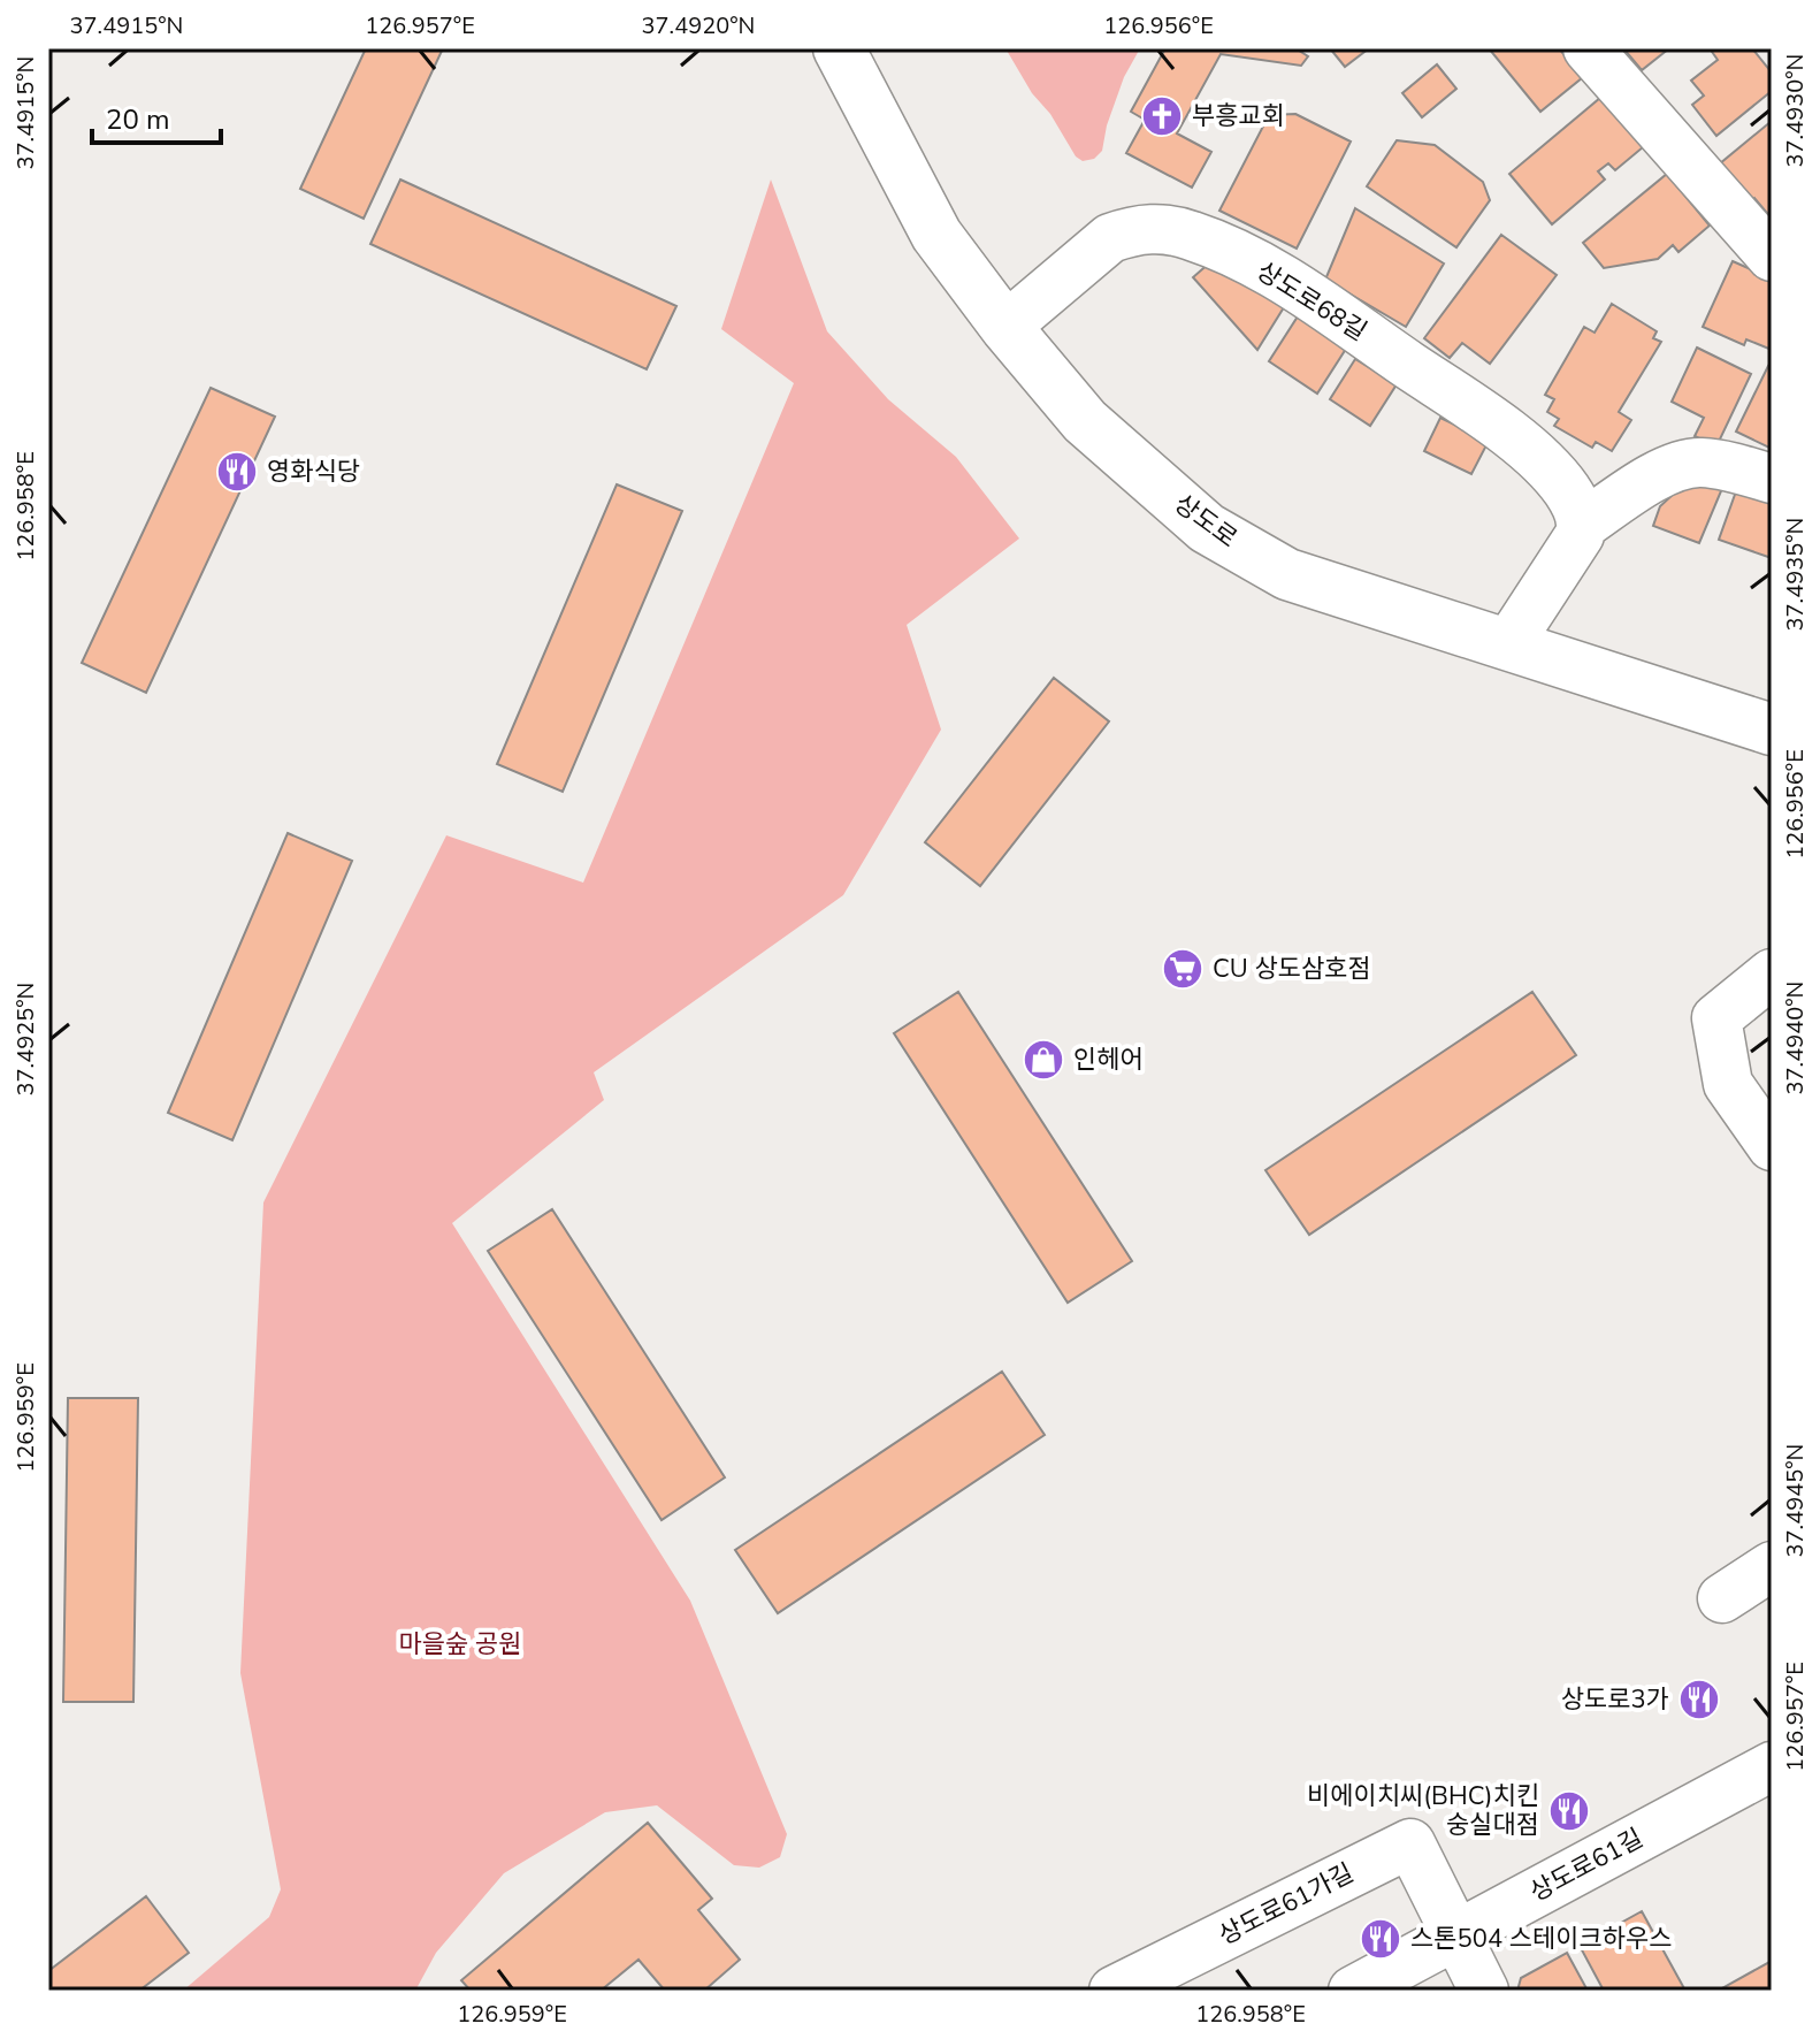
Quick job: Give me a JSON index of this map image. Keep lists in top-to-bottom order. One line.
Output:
{"streets":{"main road":["상도로"],"street":["상도로68길","상도로61길","상도로61가길"]},"crossings":[["상도로68길","상도로"],["상도로61길","상도로61가길"]],"parks":["마을숲 공원"],"places":{"church":["부흥교회"],"restaurant":["영화식당","상도로3가","비에이치씨(BHC)치킨 숭실대점","스톤504 스테이크하우스"],"supermarket":["CU 상도삼호점"],"shop":["인헤어"]},"scale_bar":"20 m","coordinates":["37.4915°N","126.957°E","37.4920°N","126.956°E","37.4930°N","126.958°E","37.4935°N","37.4940°N","37.4925°N","126.959°E","37.4945°N"]}
